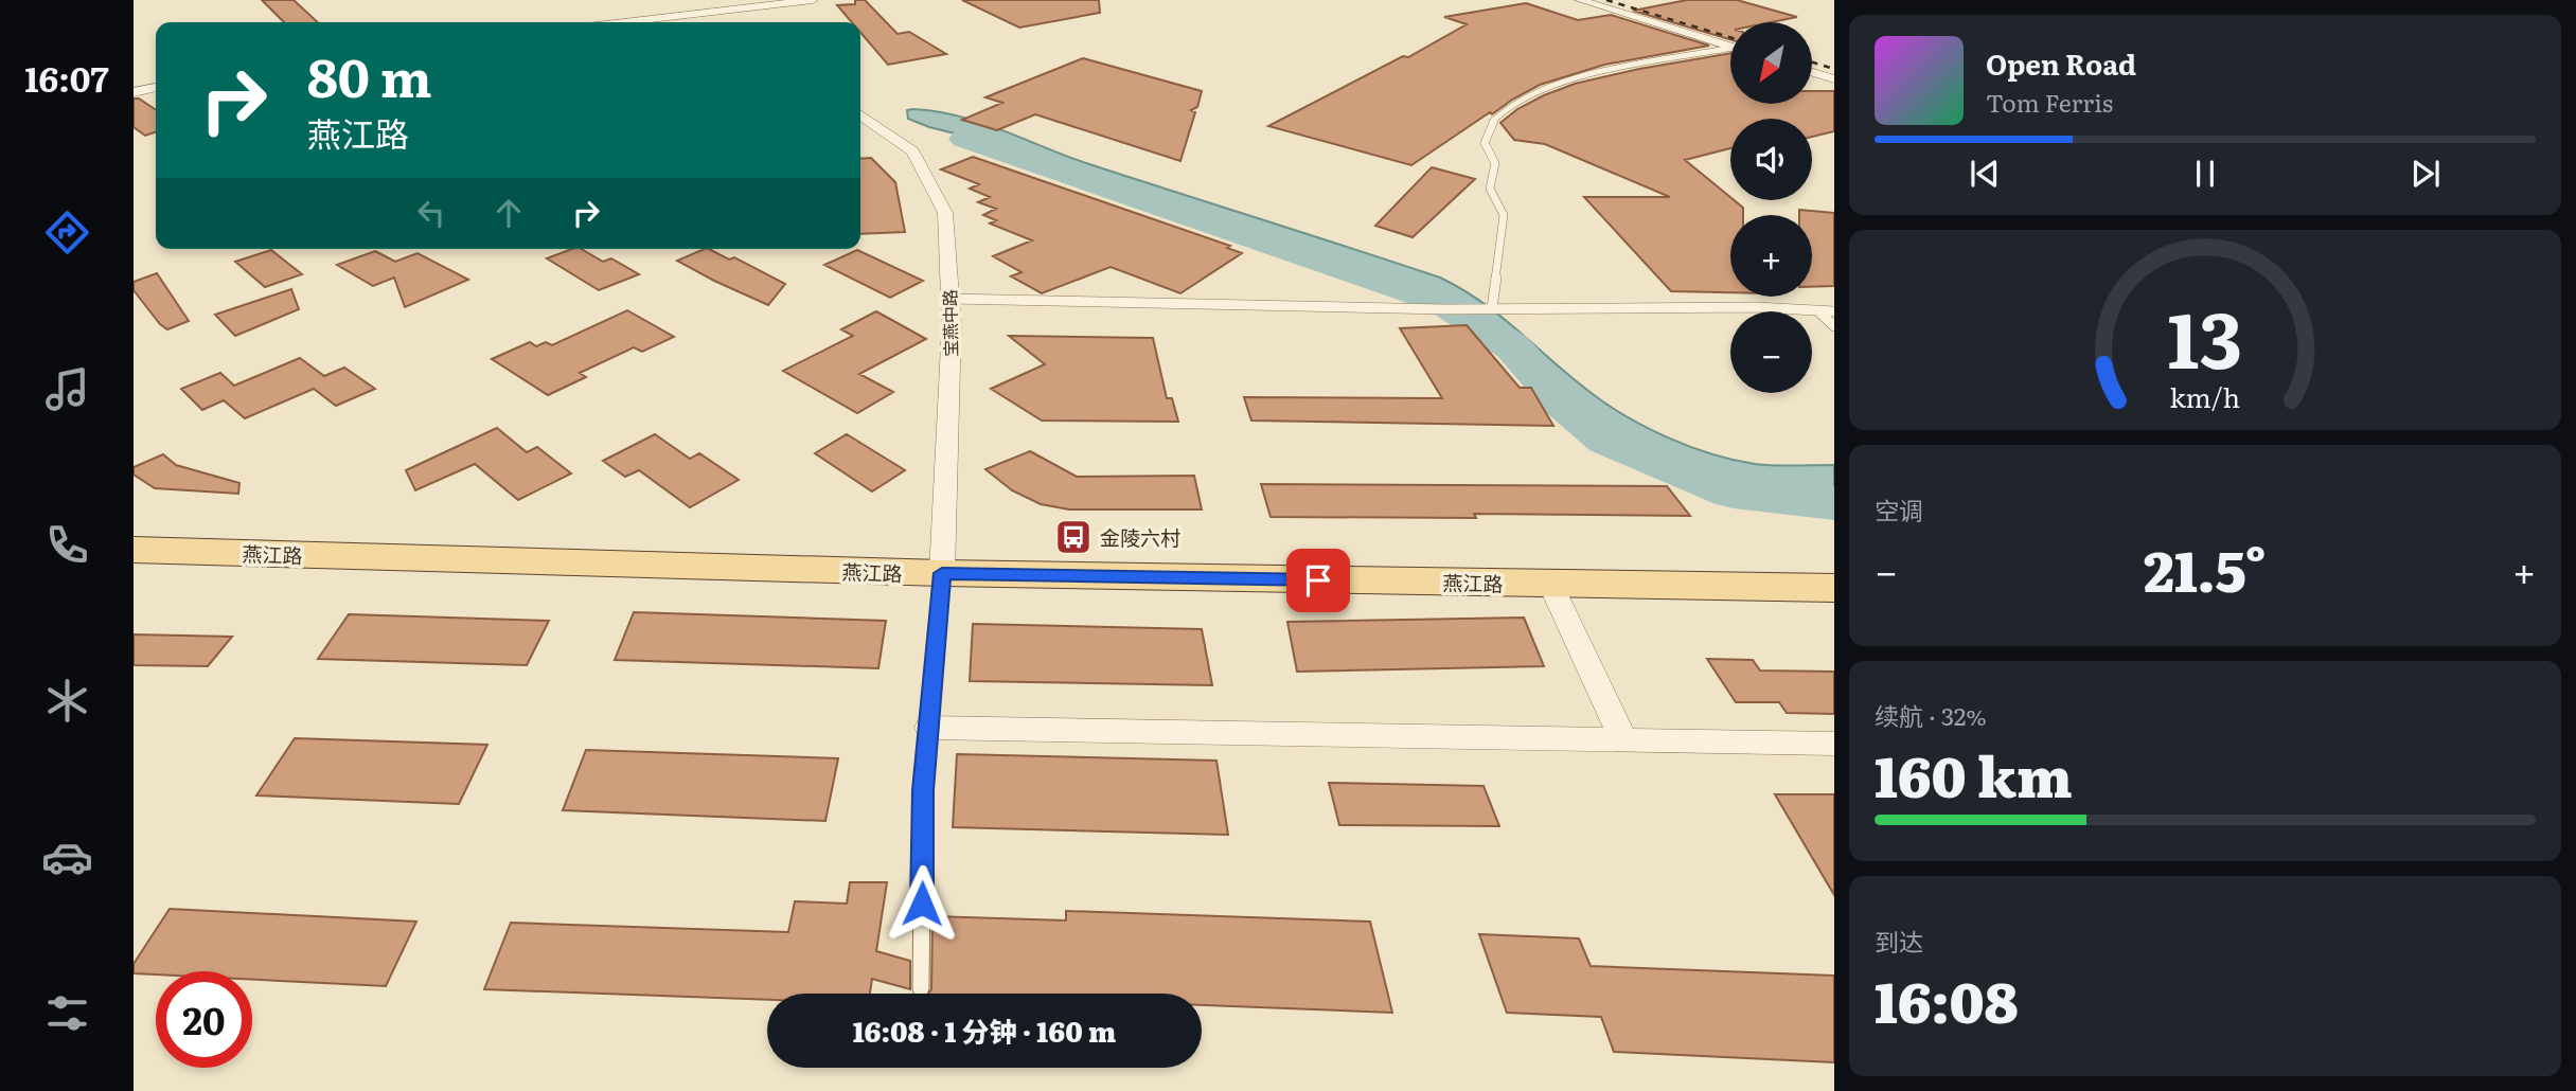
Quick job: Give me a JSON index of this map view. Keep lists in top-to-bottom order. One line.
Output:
{"streets":{"main road":["燕江路"],"street":["宝燕中路"]},"crossings":[["宝燕中路","燕江路"]],"places":{"bus stop":["金陵六村"]},"north":"bottom left","page":{"tabs":"16:07","map_buttons":["+","−"],"turn":["80 m","燕江路"],"song":["Open Road","Tom Ferris"],"tile":["空调",["续航 · 32%","160 km"],["到达","16:08"]],"heat":["−","21.5°","+"],"limit":"20","trip":"16:08 · 1 分钟 · 160 m","gauge":["13","km/h"]}}
